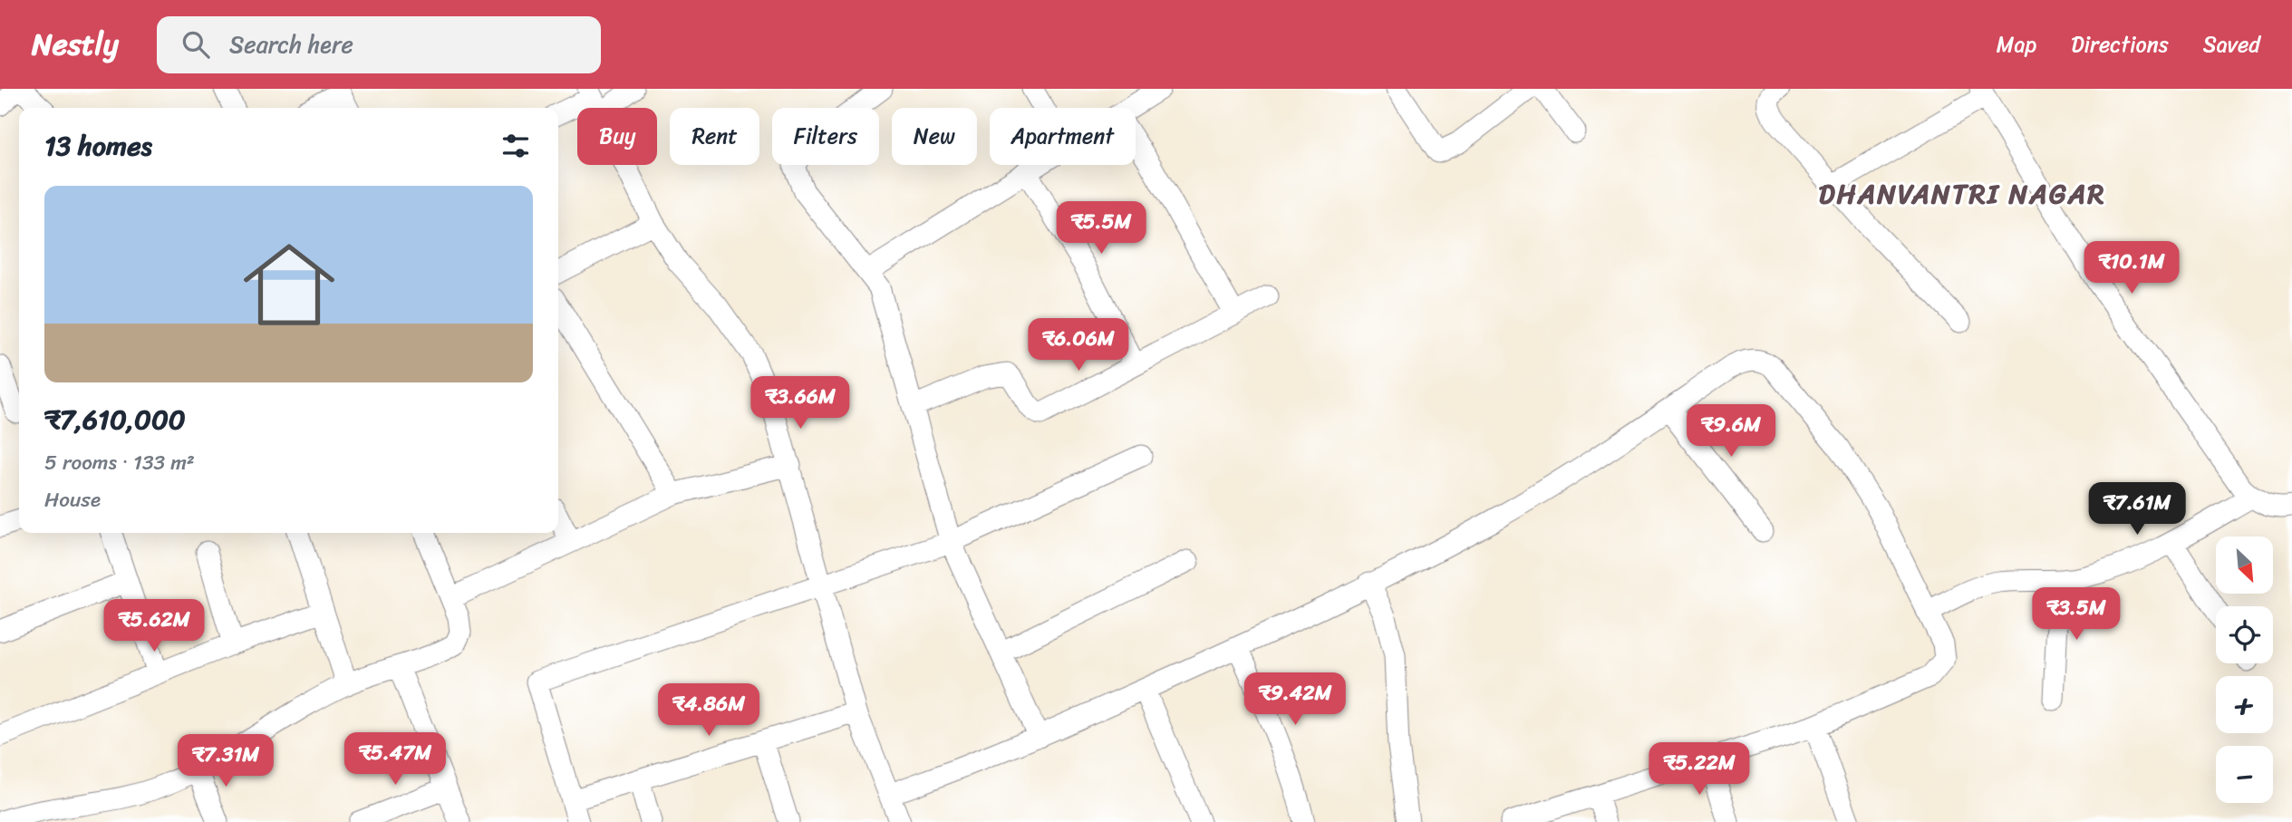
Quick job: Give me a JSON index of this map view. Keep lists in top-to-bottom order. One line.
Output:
{"districts":["DHANVANTRI NAGAR"],"north":"bottom right","page":{"header":"Nestly","search":"Search here","nav":["Map","Directions","Saved"],"chip":["Buy","Rent","Filters","New","Apartment"],"heading":"13 homes","list":[{"name":"₹7,610,000","note":"5 rooms · 133 m² · House"}],"price":["₹5.5M","₹10.1M","₹6.06M","₹3.66M","₹9.6M","₹7.61M","₹3.5M","₹5.62M","₹9.42M","₹4.86M","₹5.47M","₹7.31M","₹5.22M"],"map_buttons":["+","−"]}}
